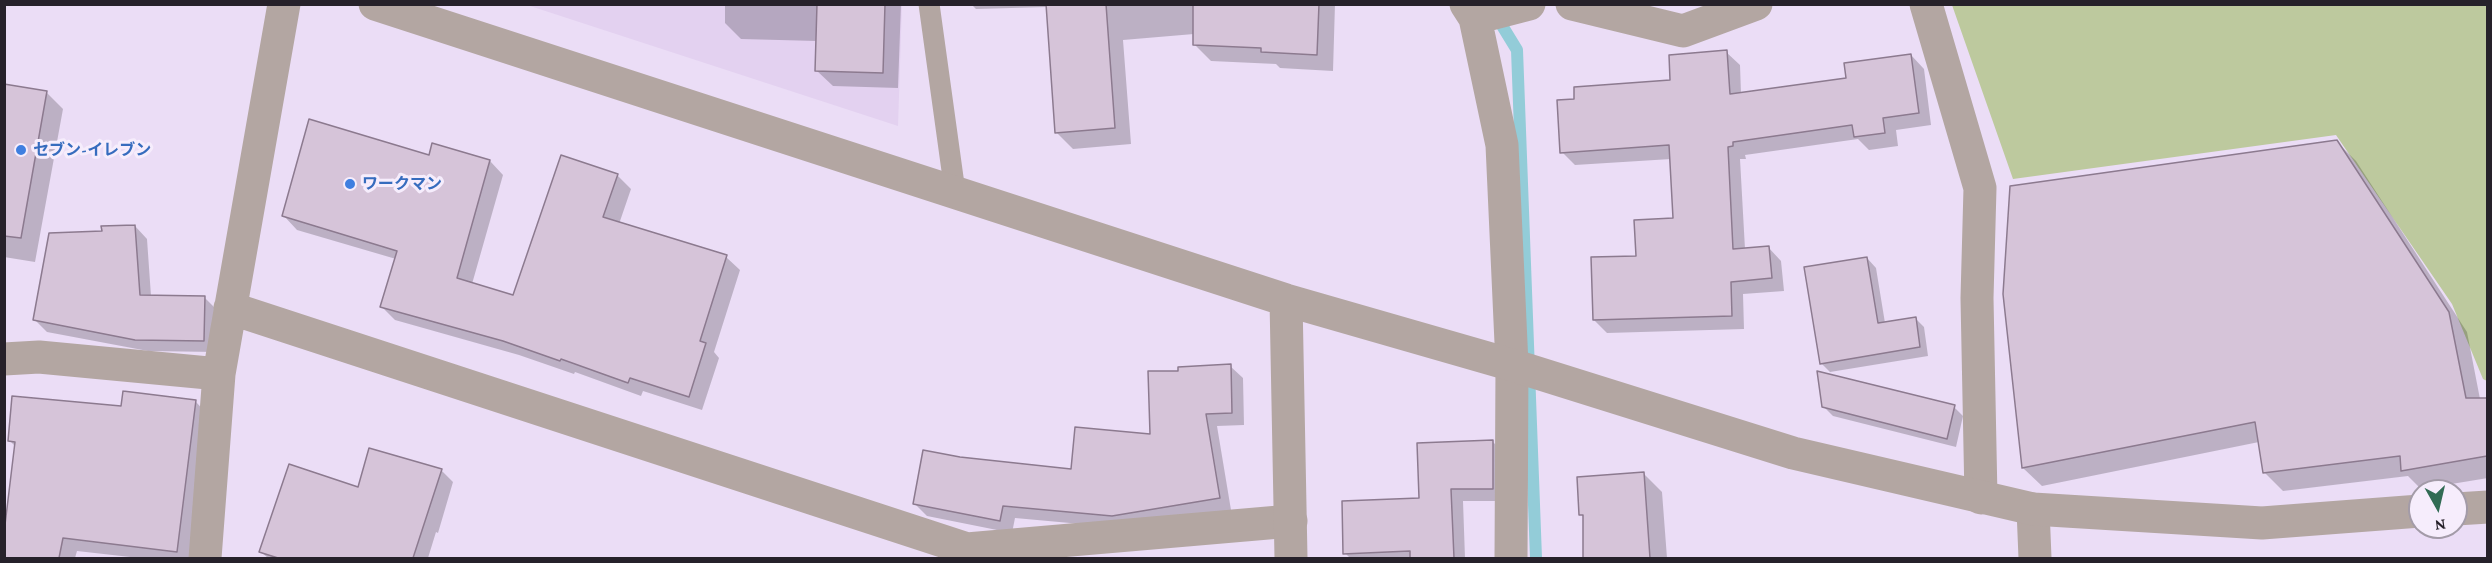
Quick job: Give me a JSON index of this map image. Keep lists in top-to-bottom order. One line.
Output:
{"places":["セブン-イレブン","ワークマン"],"north":"bottom"}
